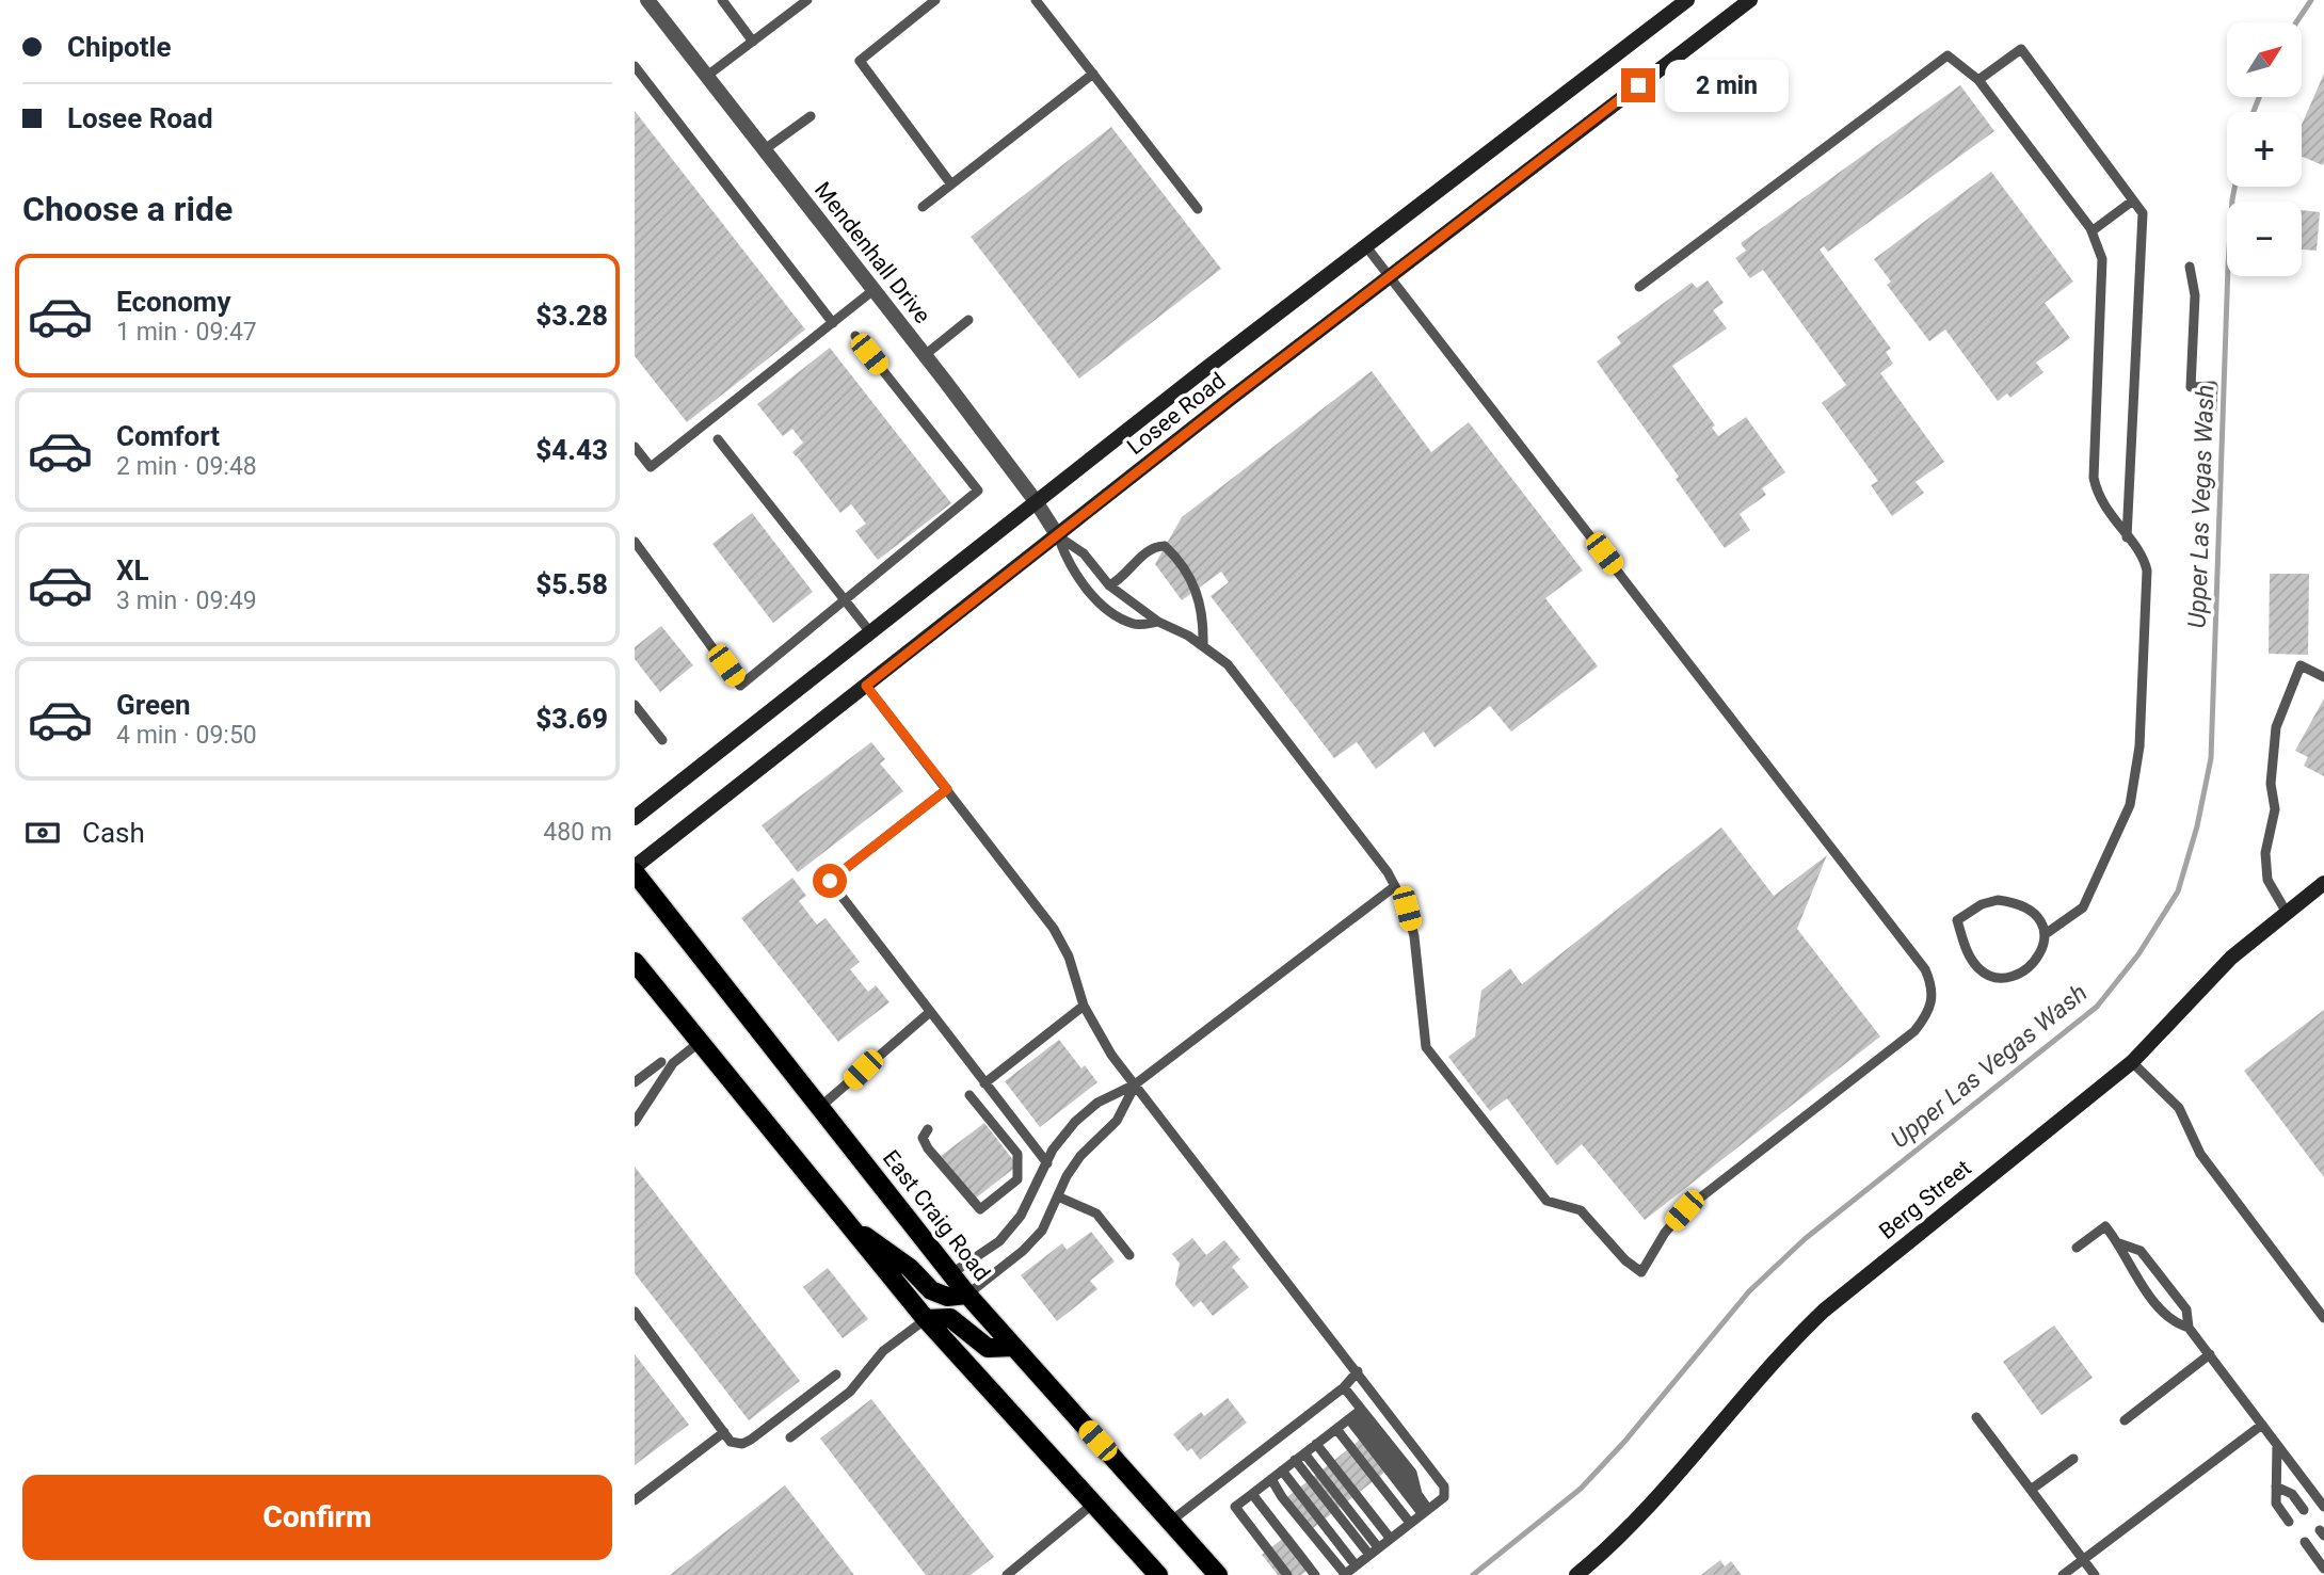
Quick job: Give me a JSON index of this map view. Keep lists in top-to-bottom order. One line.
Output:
{"streets":{"main road":["Losee Road","Berg Street","East Craig Road"],"street":["Mendenhall Drive"]},"crossings":[["Mendenhall Drive","Losee Road"],["Losee Road","East Craig Road"]],"water":["Upper Las Vegas Wash"],"north":"top right","page":{"banner":["Chipotle","Losee Road"],"map_buttons":["+","−"],"bubble":"2 min","heading":"Choose a ride","list":[{"name":"Economy","note":"1 min · 09:47","value":"$3.28"},{"name":"Comfort","note":"2 min · 09:48","value":"$4.43"},{"name":"XL","note":"3 min · 09:49","value":"$5.58"},{"name":"Green","note":"4 min · 09:50","value":"$3.69"}],"pay":["Cash","480 m"],"buttons":"Confirm"}}
